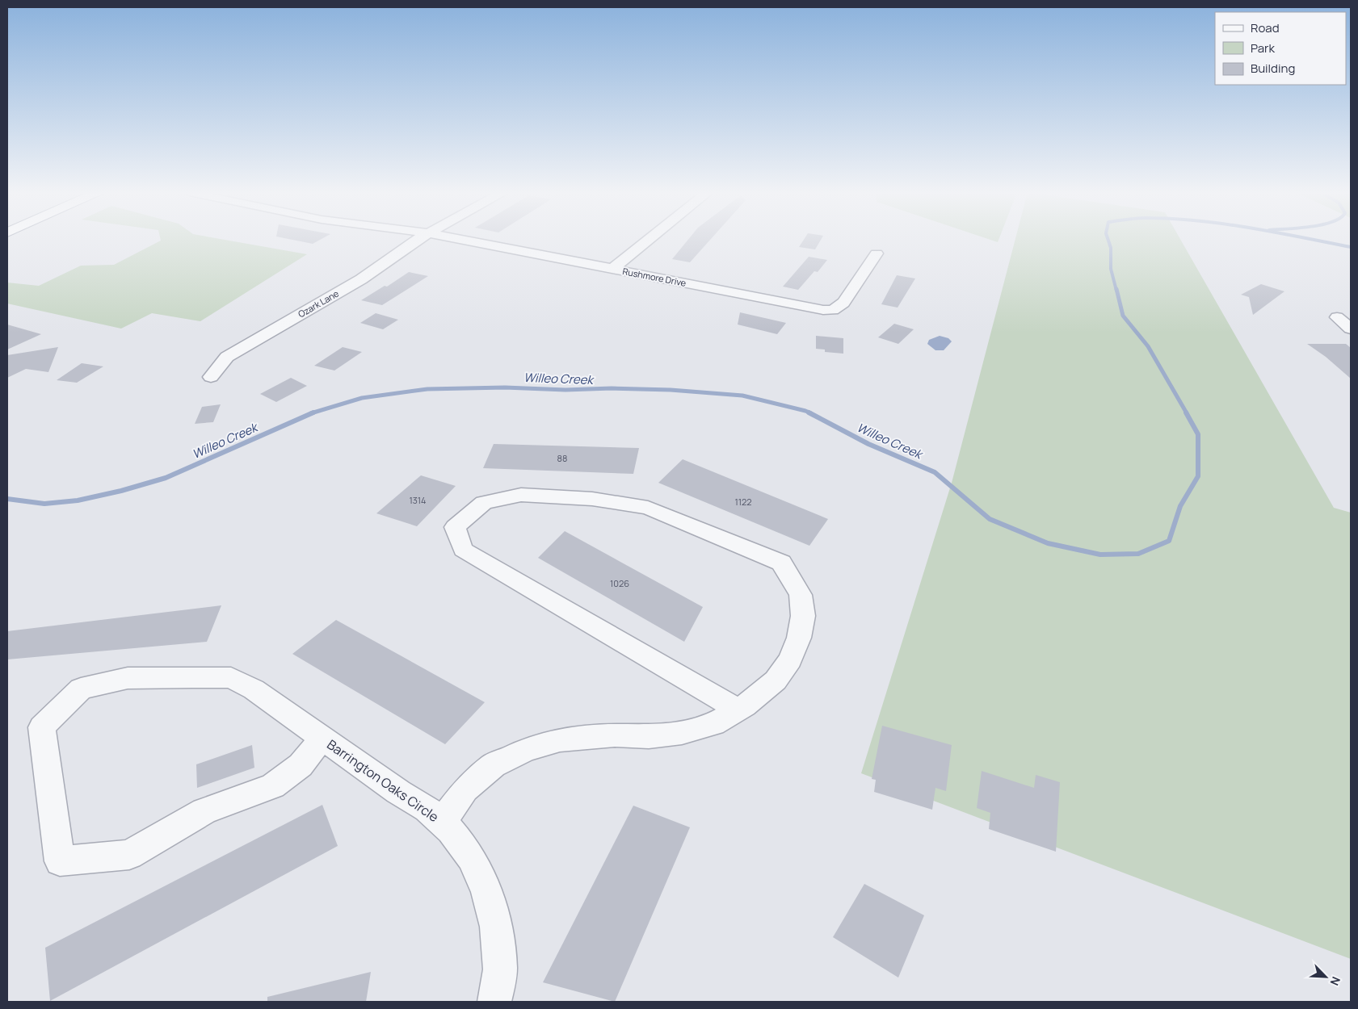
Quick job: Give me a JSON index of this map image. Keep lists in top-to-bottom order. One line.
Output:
{"streets":{"street":["Rushmore Drive","Ozark Lane","Barrington Oaks Circle"]},"water":["Willeo Creek"],"house_numbers":["88","1314","1122","1026"],"legend":["Road","Park","Building"],"north":"bottom right"}
